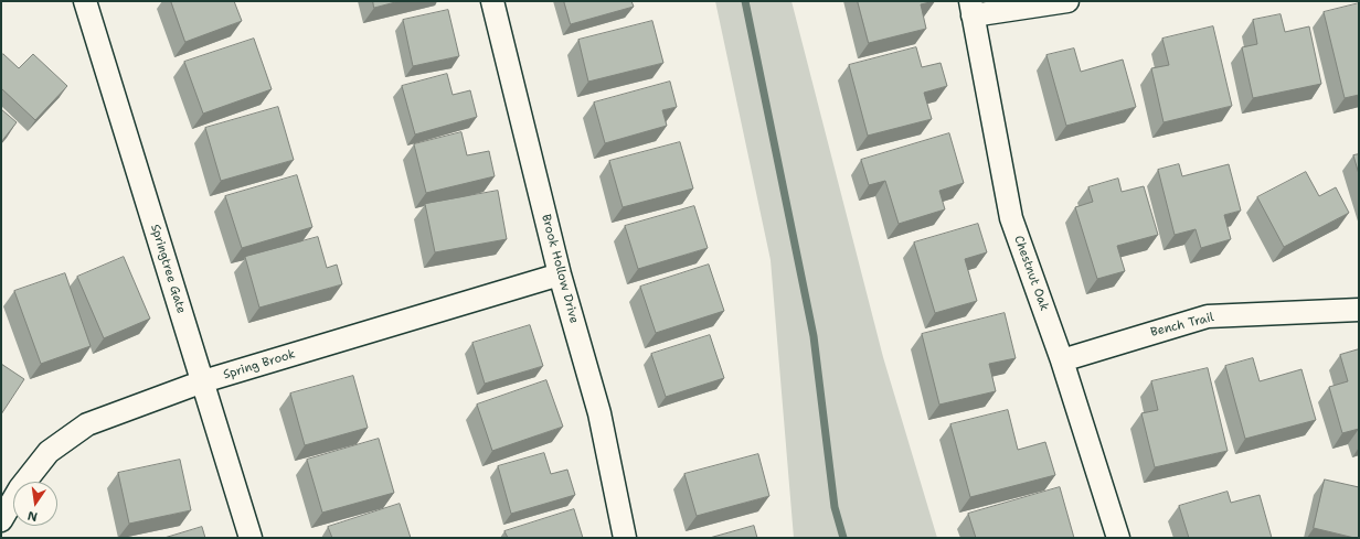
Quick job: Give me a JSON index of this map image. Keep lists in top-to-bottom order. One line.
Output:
{"streets":{"street":["Springtree Gate","Brook Hollow Drive","Chestnut Oak","Bench Trail","Spring Brook"]},"crossings":[["Springtree Gate","Spring Brook"],["Brook Hollow Drive","Spring Brook"],["Chestnut Oak","Bench Trail"]],"north":"bottom"}
